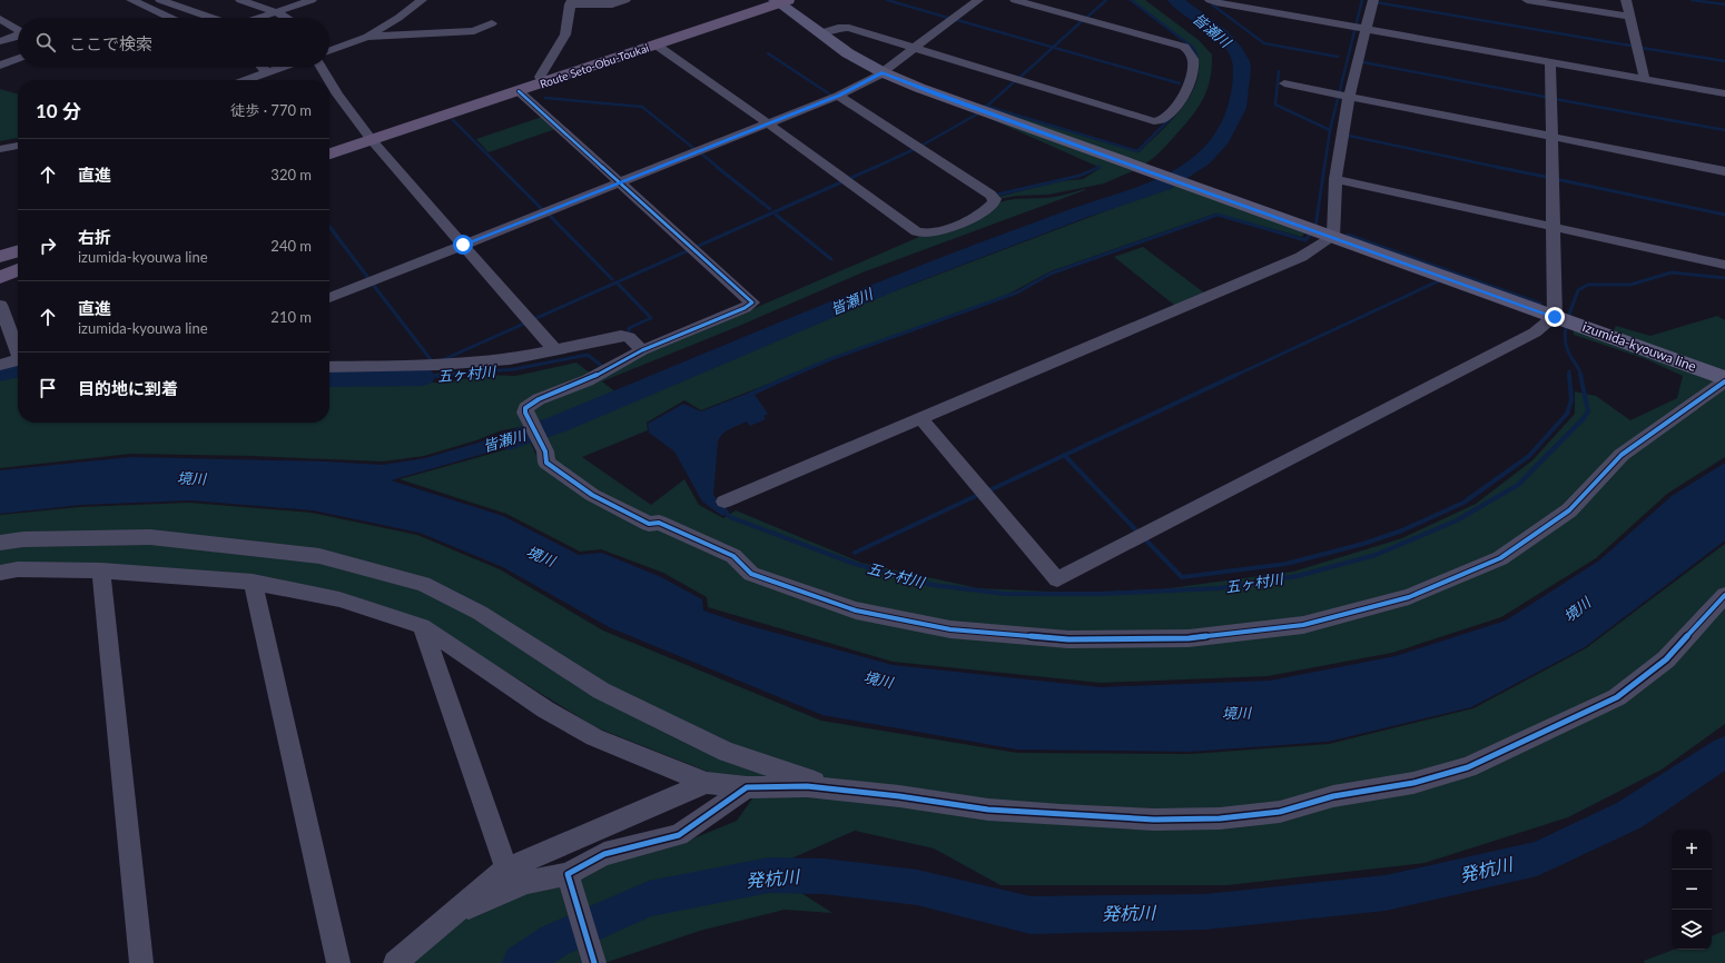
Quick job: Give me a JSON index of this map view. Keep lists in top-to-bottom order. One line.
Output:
{"streets":{"main road":["Route Seto-Obu-Toukai","izumida-kyouwa line"]},"water":["皆瀬川","五ヶ村川","境川","発杭川"],"page":{"search":"ここで検索","heading":["10 分","徒歩 · 770 m"],"list":[["直進","320 m"],["右折","izumida-kyouwa line","240 m"],["直進","izumida-kyouwa line","210 m"],"目的地に到着"],"map_buttons":["+","−"]}}
